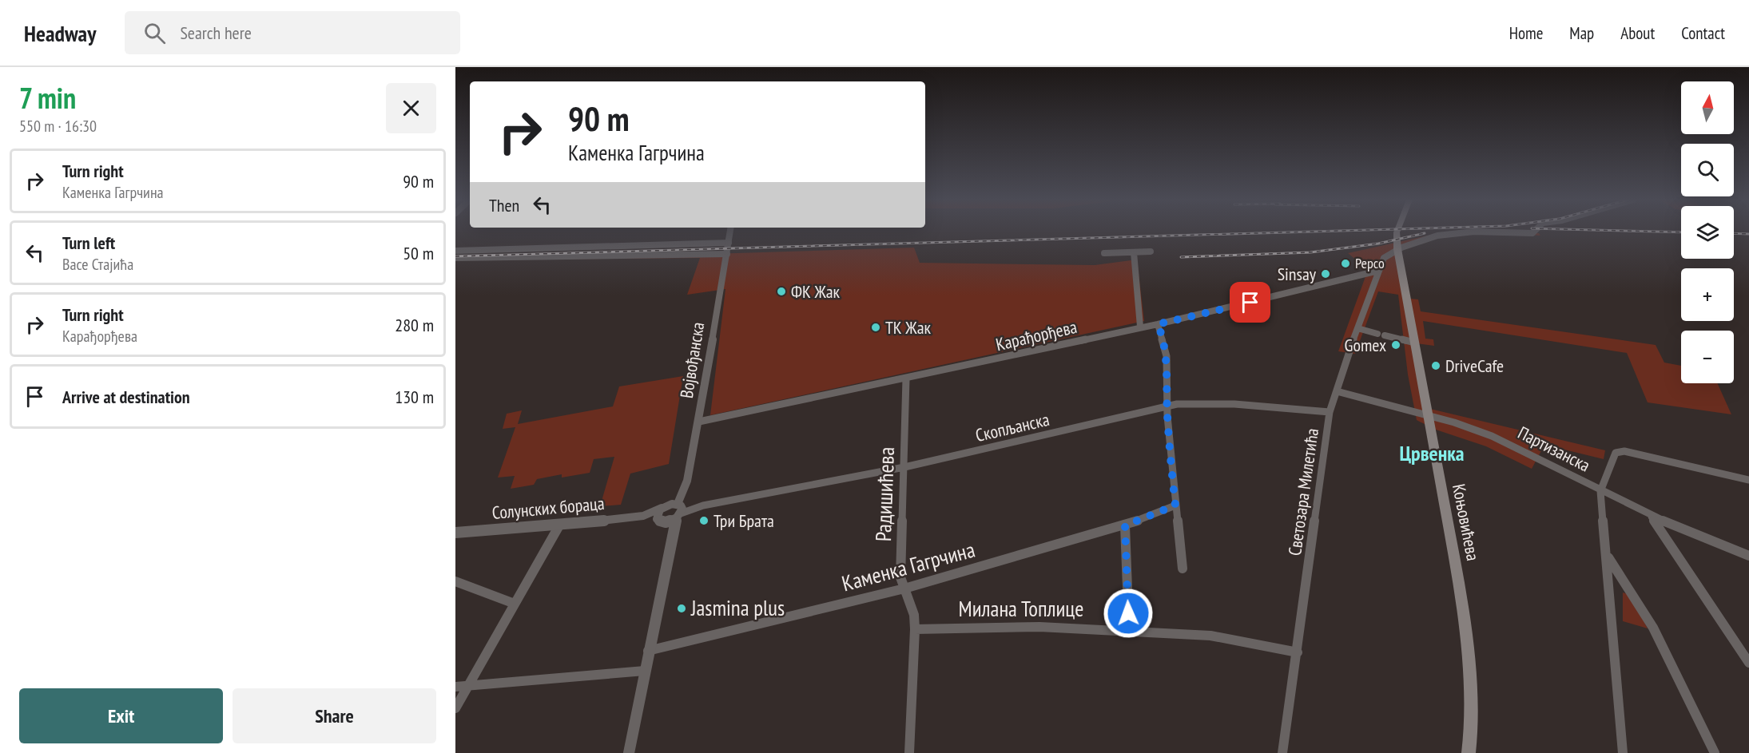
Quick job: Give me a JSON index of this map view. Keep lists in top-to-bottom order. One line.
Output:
{"streets":{"main road":["Коњовићева"],"street":["Карађорђева","Војвођанска","Скопљанска","Партизанска","Светозара Милетића","Радишићева","Солунских бораца","Каменка Гагрчина","Милана Топлице"]},"crossings":[["Карађорђева","Војвођанска"],["Карађорђева","Светозара Милетића"],["Карађорђева","Радишићева"],["Војвођанска","Скопљанска"],["Војвођанска","Солунских бораца"],["Војвођанска","Каменка Гагрчина"],["Скопљанска","Светозара Милетића"],["Скопљанска","Радишићева"],["Скопљанска","Солунских бораца"],["Партизанска","Светозара Милетића"],["Партизанска","Коњовићева"],["Светозара Милетића","Коњовићева"],["Светозара Милетића","Милана Топлице"],["Радишићева","Каменка Гагрчина"],["Радишићева","Милана Топлице"]],"districts":["Црвенка"],"places":["Pepco","Sinsay","ФК Жак","ТК Жак","Gomex","DriveCafe","Три Брата","Jasmina plus"],"north":"top","page":{"header":"Headway","search":"Search here","nav":["Home","Map","About","Contact"],"heading":["7 min","550 m · 16:30"],"map_buttons":["+","−"],"turn":["90 m","Каменка Гагрчина"],"list":[{"name":"Turn right","note":"Каменка Гагрчина","value":"90 m"},{"name":"Turn left","note":"Васе Стајића","value":"50 m"},{"name":"Turn right","note":"Карађорђева","value":"280 m"},{"name":"Arrive at destination","value":"130 m"}],"then":"Then","buttons":["Exit","Share"]}}
